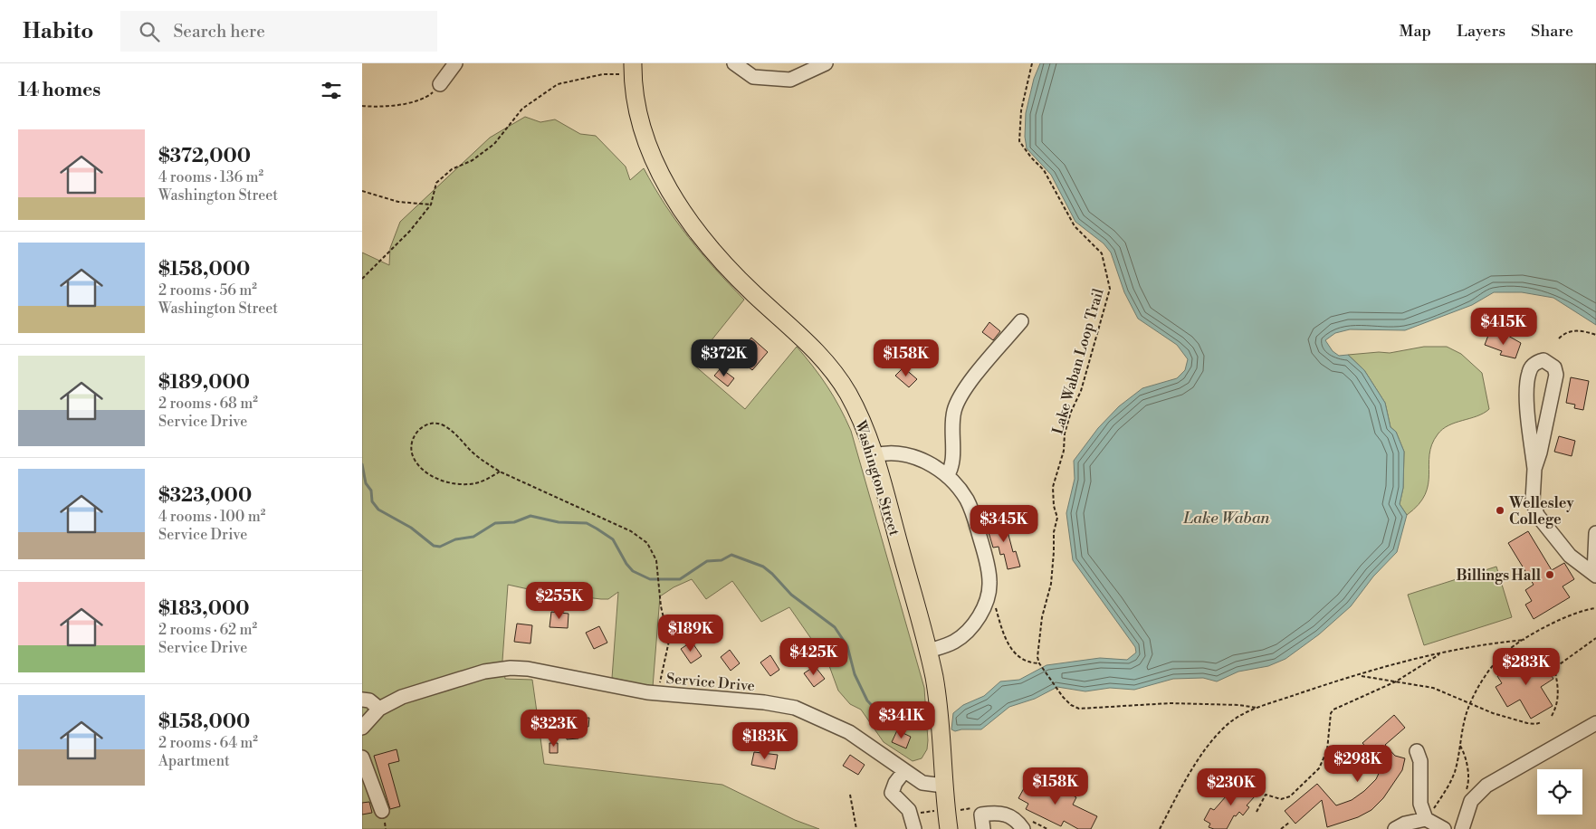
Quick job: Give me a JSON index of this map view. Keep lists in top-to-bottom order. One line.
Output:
{"streets":{"main road":["Washington Street"],"street":["Service Drive"],"path":["Lake Waban Loop Trail"]},"crossings":[["Washington Street","Service Drive"]],"water":["Lake Waban"],"places":["Wellesley College","Billings Hall"],"page":{"header":"Habito","search":"Search here","nav":["Map","Layers","Share"],"heading":"14 homes","list":[{"name":"$372,000","note":"4 rooms · 136 m² · Washington Street"},{"name":"$158,000","note":"2 rooms · 56 m² · Washington Street"},{"name":"$189,000","note":"2 rooms · 68 m² · Service Drive"},{"name":"$323,000","note":"4 rooms · 100 m² · Service Drive"},{"name":"$183,000","note":"2 rooms · 62 m² · Service Drive"},{"name":"$158,000","note":"2 rooms · 64 m² · Apartment"}],"price":["$415K","$372K","$158K","$345K","$255K","$189K","$425K","$283K","$341K","$323K","$183K","$298K","$158K","$230K"]}}
